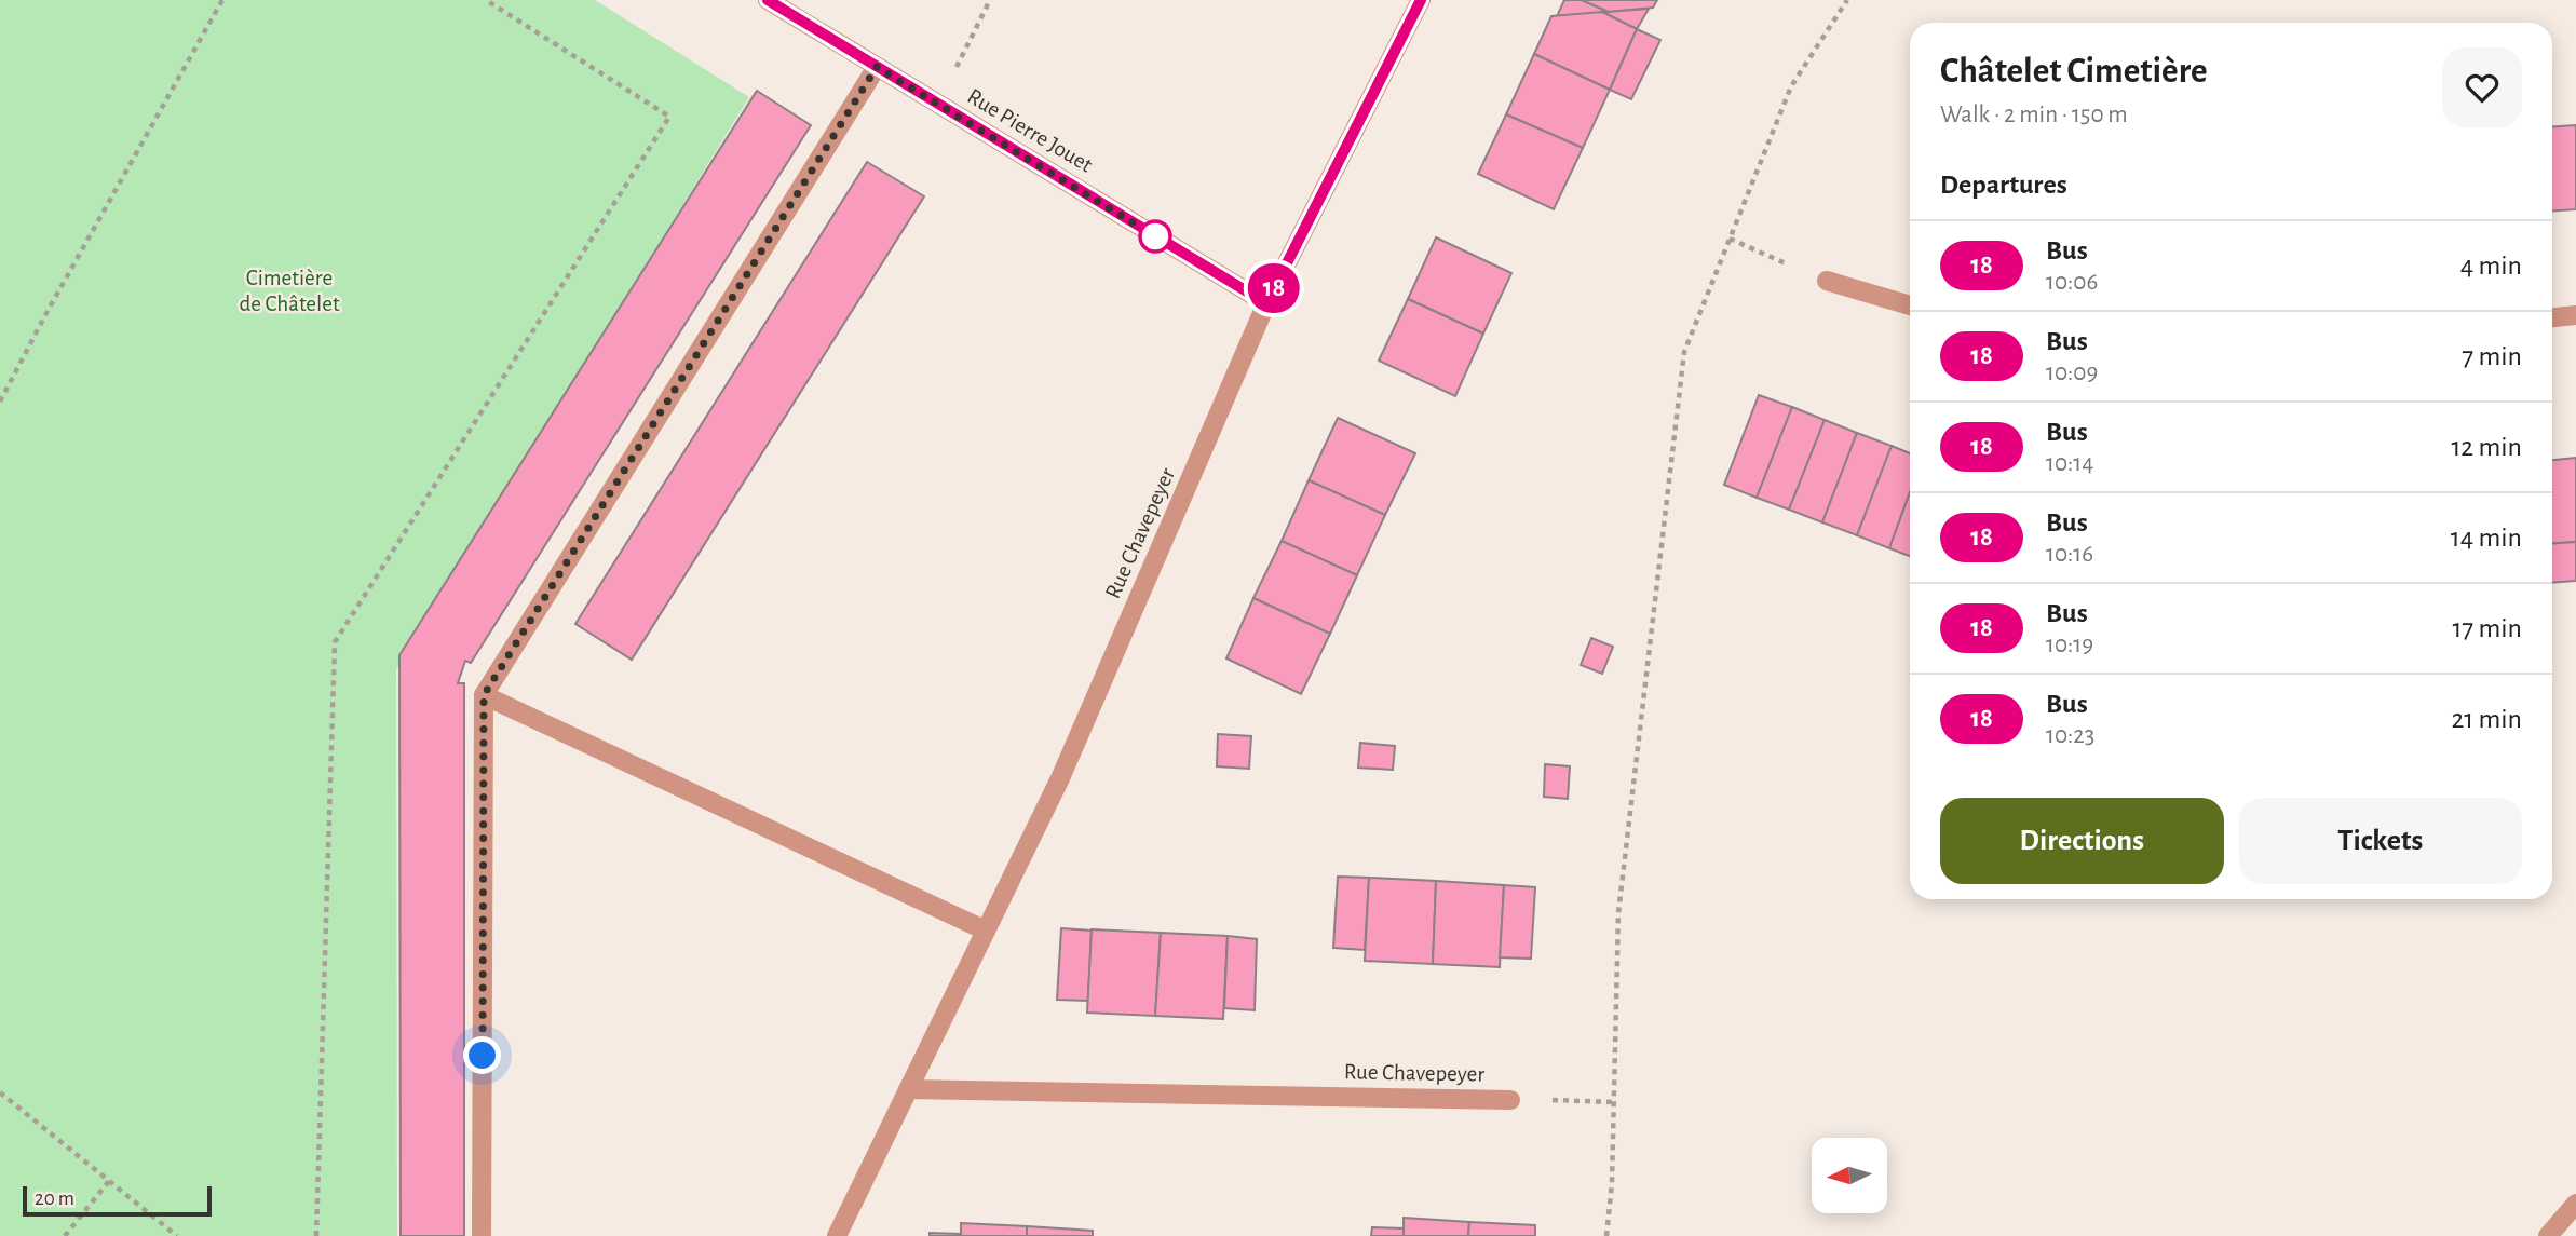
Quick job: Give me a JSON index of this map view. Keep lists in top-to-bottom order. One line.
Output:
{"streets":{"street":["Rue Pierre Jouet","Rue Chavepeyer"]},"crossings":[["Rue Pierre Jouet","Rue Chavepeyer"]],"parks":["Cimetière de Châtelet"],"lines":["bus line 18"],"scale_bar":"20 m","north":"left","page":{"on_map":"18","heading":[["Châtelet Cimetière","Walk · 2 min · 150 m"],"Departures"],"list":[{"mark":"18","name":"Bus","note":"10:06","value":"4 min"},{"mark":"18","name":"Bus","note":"10:09","value":"7 min"},{"mark":"18","name":"Bus","note":"10:14","value":"12 min"},{"mark":"18","name":"Bus","note":"10:16","value":"14 min"},{"mark":"18","name":"Bus","note":"10:19","value":"17 min"},{"mark":"18","name":"Bus","note":"10:23","value":"21 min"}],"buttons":["Directions","Tickets"],"scale":"20 m"}}
